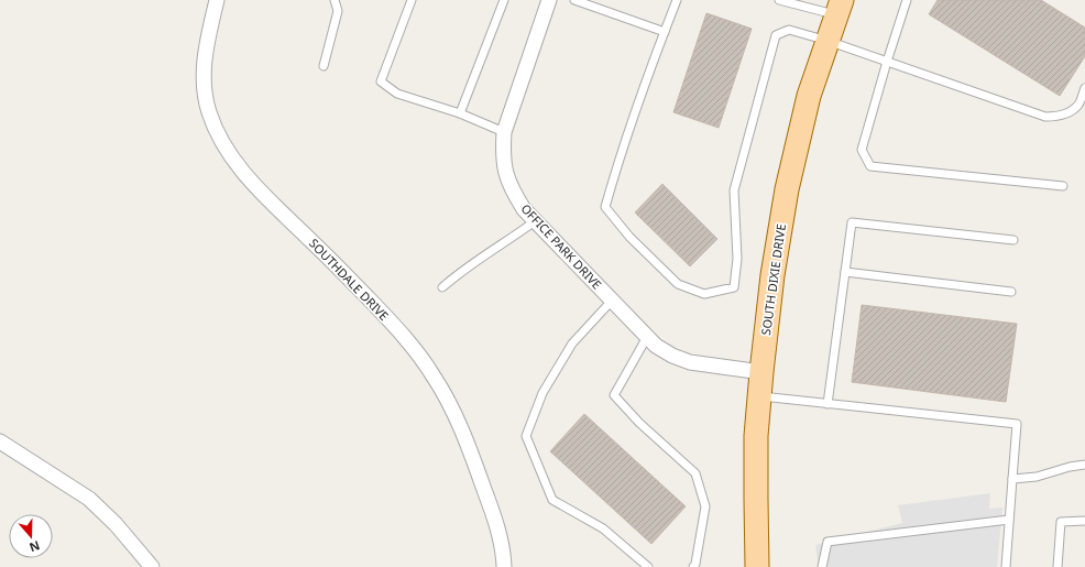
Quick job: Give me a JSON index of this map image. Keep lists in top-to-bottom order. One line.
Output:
{"streets":{"main road":["SOUTH DIXIE DRIVE"],"street":["OFFICE PARK DRIVE","SOUTHDALE DRIVE"]},"crossings":[["OFFICE PARK DRIVE","SOUTH DIXIE DRIVE"]],"north":"bottom"}
